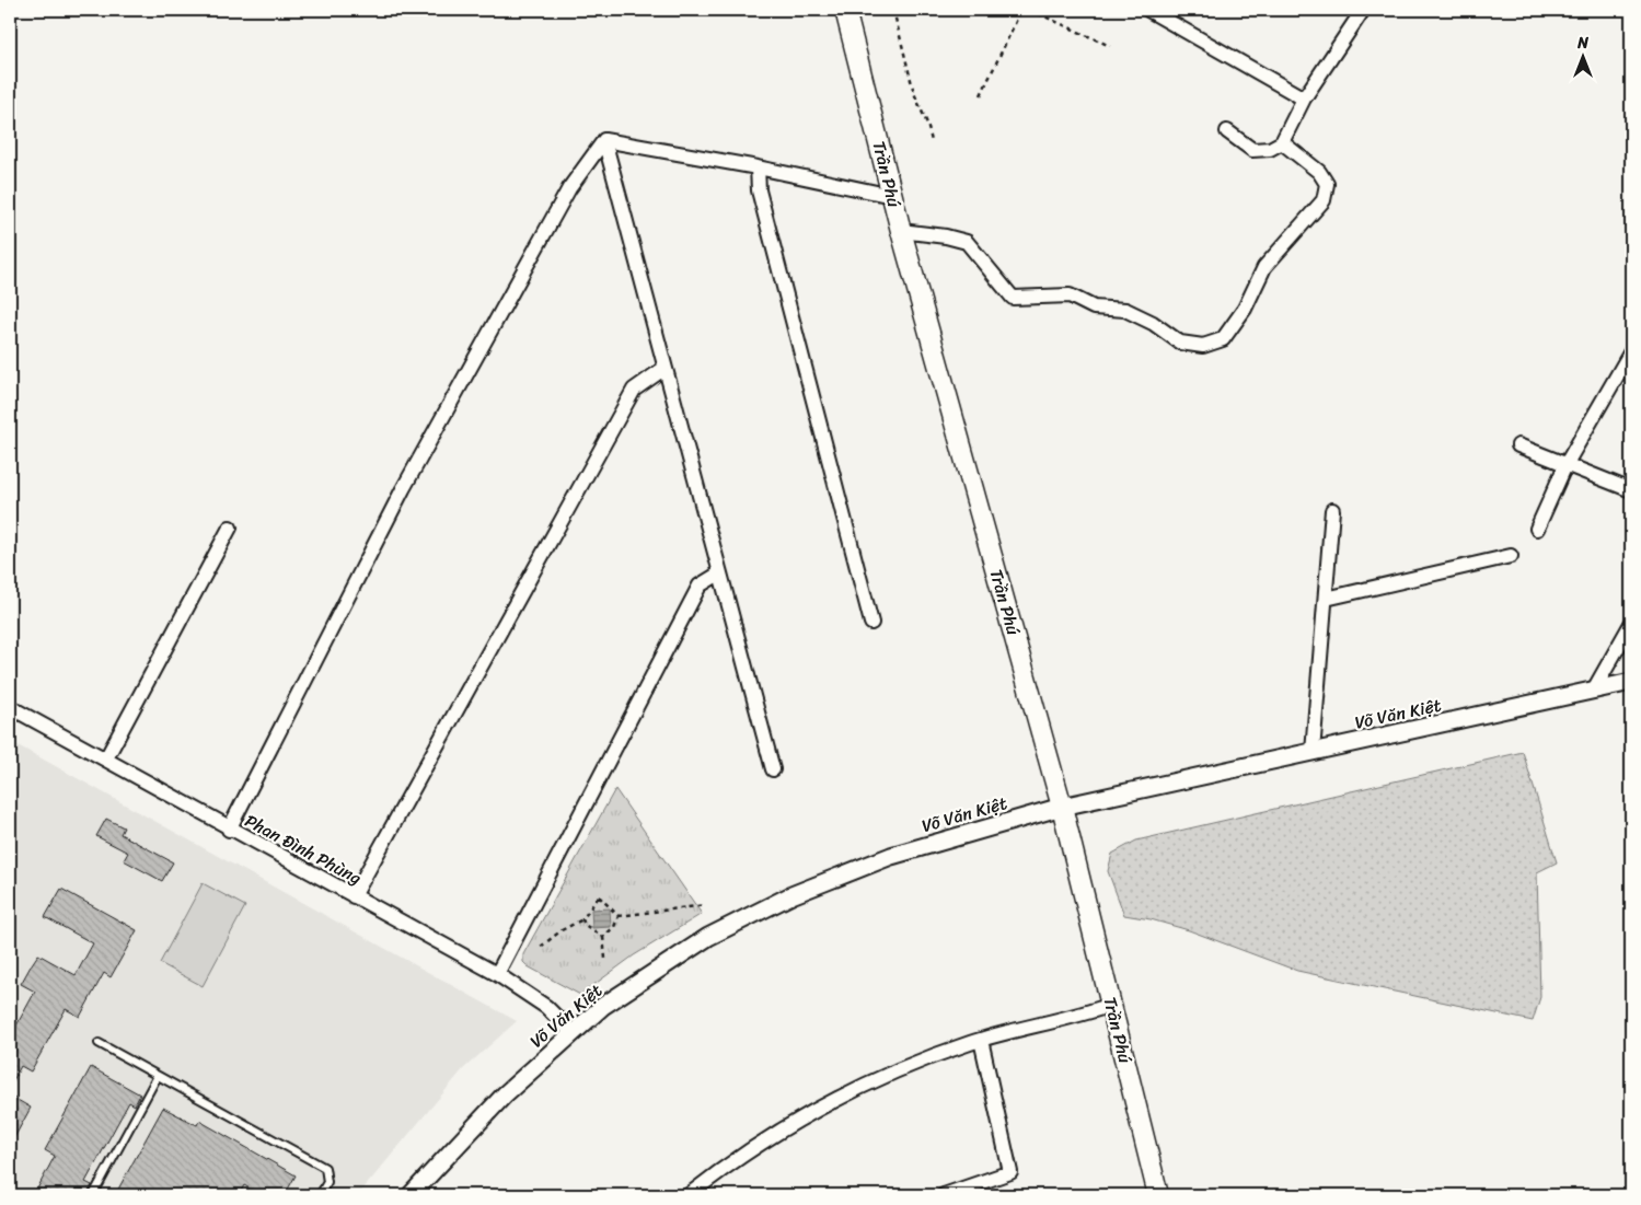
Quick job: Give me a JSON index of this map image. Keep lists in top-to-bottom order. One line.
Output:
{"streets":{"main road":["Trần Phú"],"street":["Võ Văn Kiệt","Phan Đình Phùng"]},"crossings":[["Trần Phú","Võ Văn Kiệt"],["Võ Văn Kiệt","Phan Đình Phùng"]],"north":"top"}
